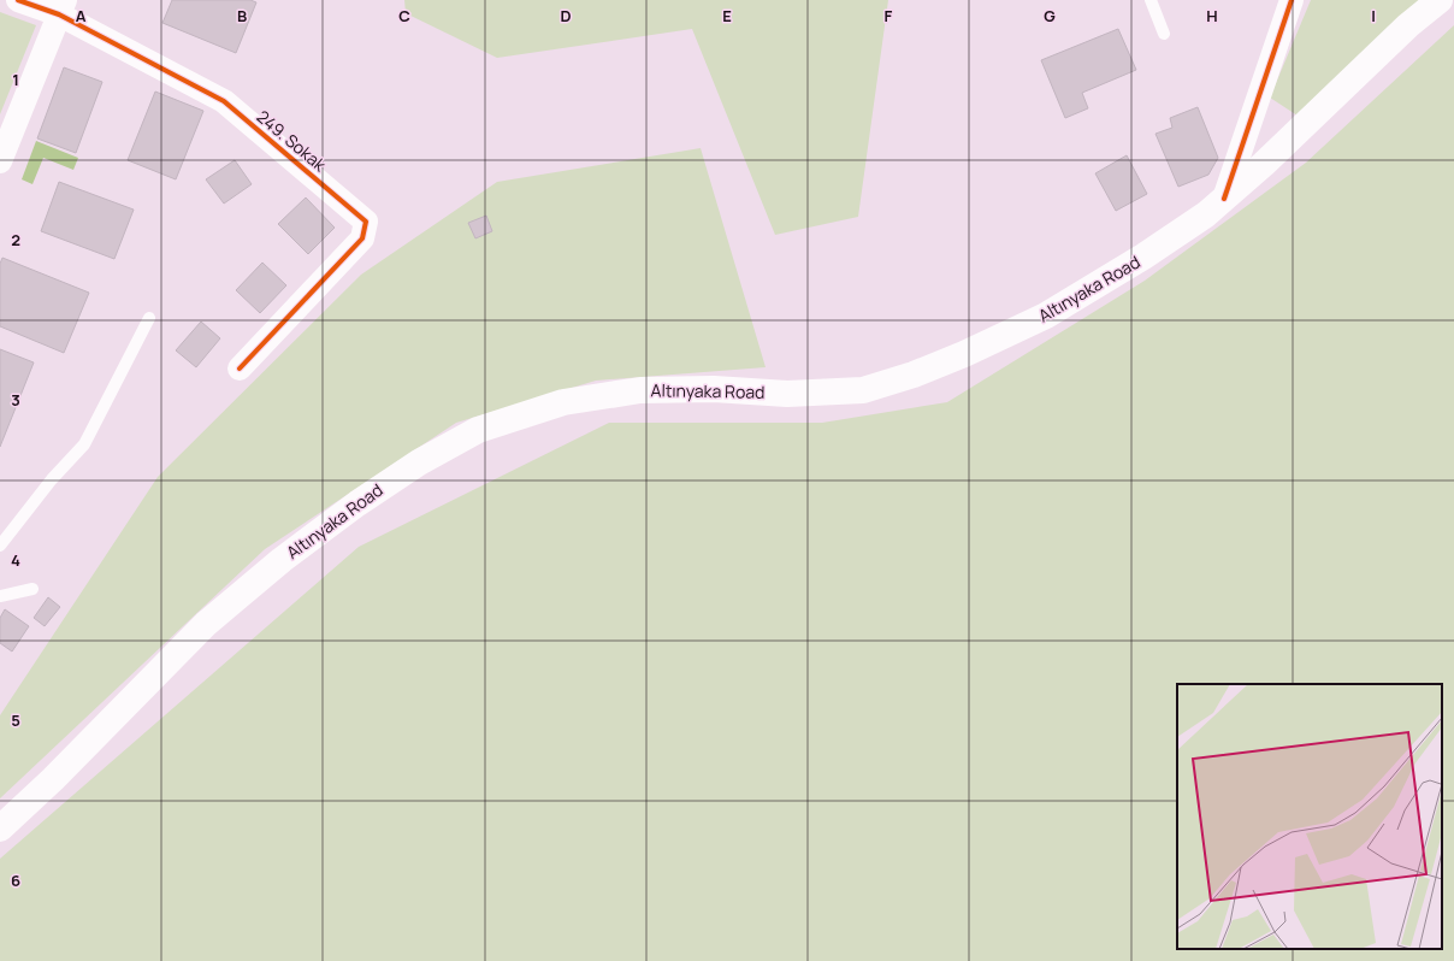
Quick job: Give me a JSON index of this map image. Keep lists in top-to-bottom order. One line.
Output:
{"streets":{"main road":["Altınyaka Road"],"street":["249. Sokak"]},"grid":{"columns":["A","B","C","D","E","F","G","H","I"],"rows":["1","2","3","4","5","6"]}}
